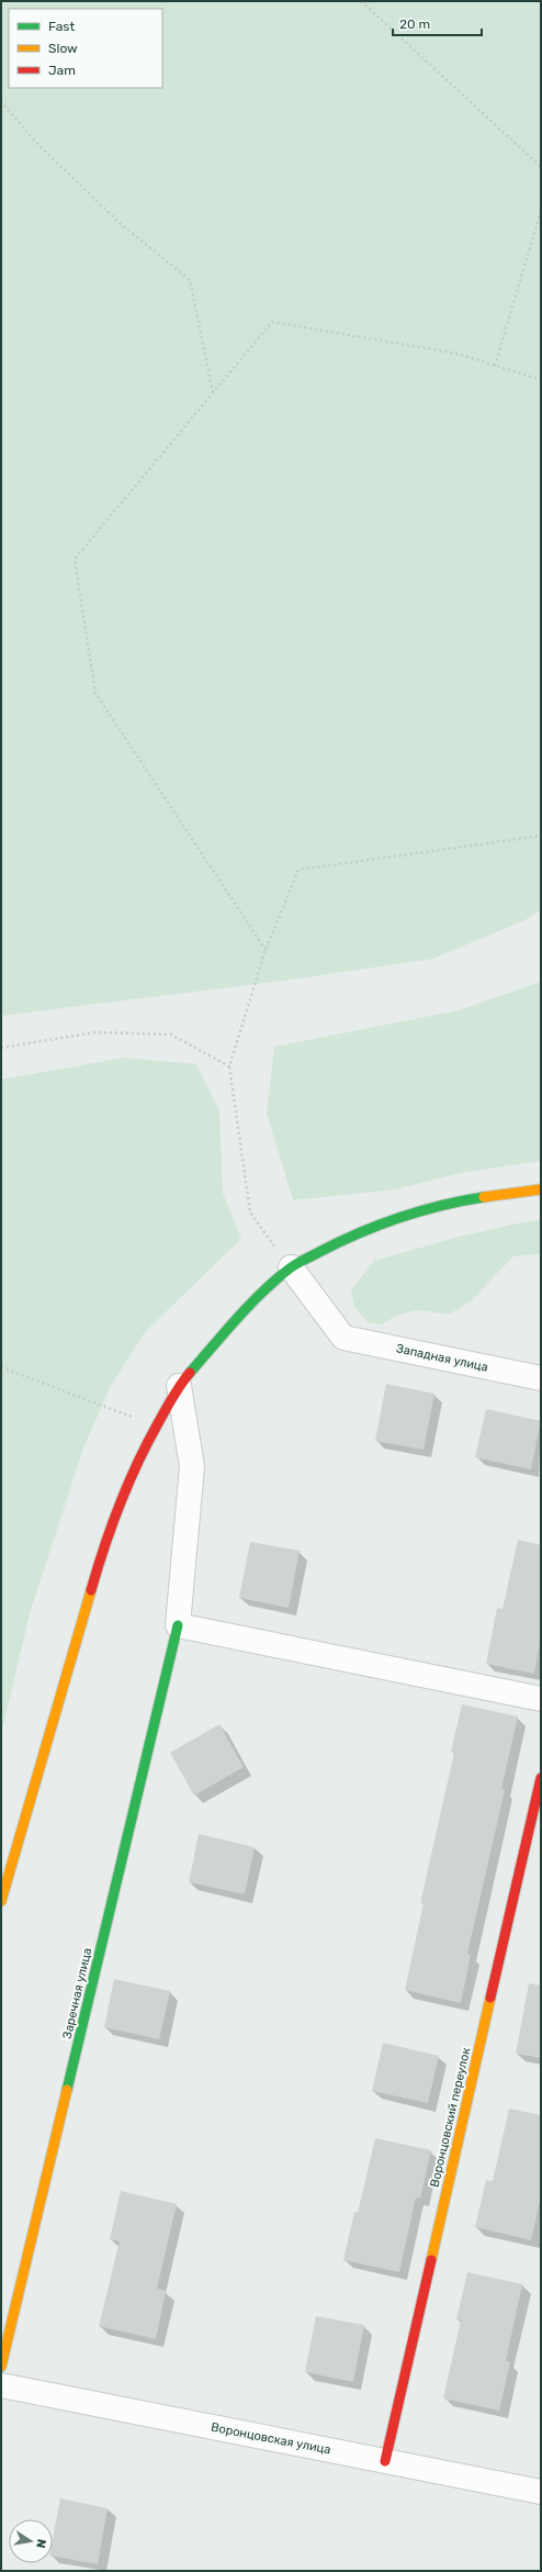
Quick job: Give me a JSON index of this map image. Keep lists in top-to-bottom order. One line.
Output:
{"streets":{"street":["Западная улица","Заречная улица","Воронцовский переулок","Воронцовская улица"]},"crossings":[["Воронцовский переулок","Воронцовская улица"]],"legend":["Fast","Slow","Jam"],"scale_bar":"20 m","north":"right"}
